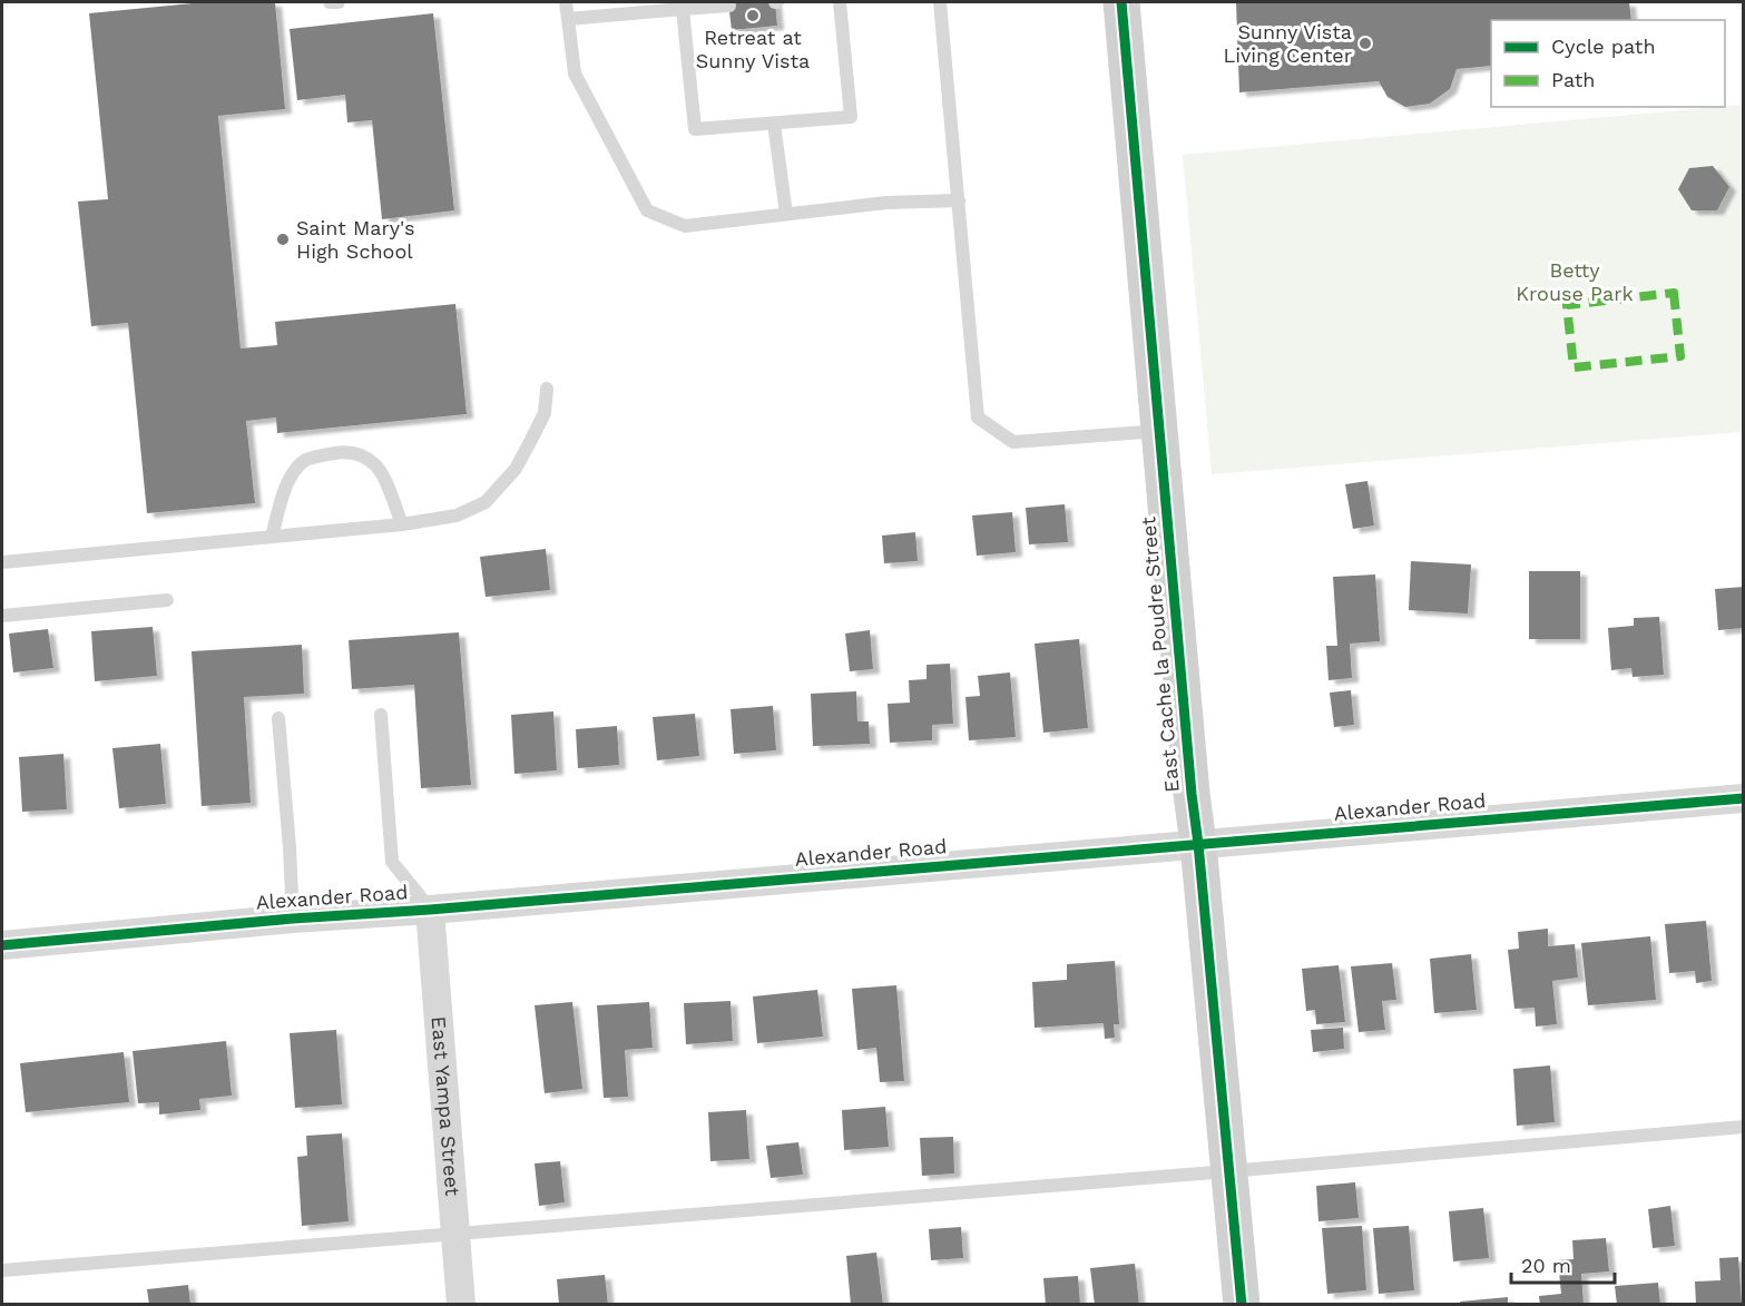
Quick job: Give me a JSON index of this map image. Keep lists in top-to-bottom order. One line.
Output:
{"streets":{"street":["East Cache la Poudre Street","Alexander Road","East Yampa Street"]},"crossings":[["East Cache la Poudre Street","Alexander Road"],["Alexander Road","East Yampa Street"]],"parks":["Betty Krouse Park"],"places":["Retreat at Sunny Vista","Sunny Vista Living Center","Saint Mary's High School"],"legend":["Cycle path","Path"],"scale_bar":"20 m"}
